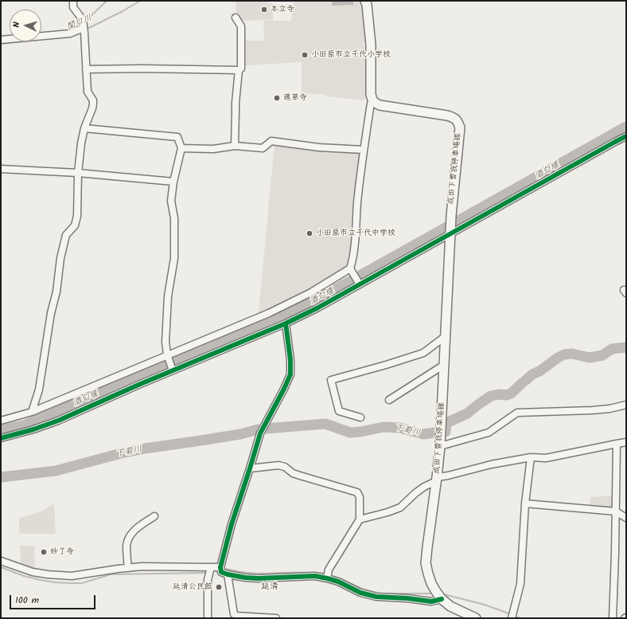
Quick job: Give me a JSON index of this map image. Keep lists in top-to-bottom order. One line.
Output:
{"streets":{"main road":["成田下曽我停車場線"]},"districts":["延清"],"water":["関口川","酒匂堰","下菊川"],"places":["本立寺","小田原市立千代小学校","蓮華寺","小田原市立千代中学校","妙了寺","延清公民館"],"scale_bar":"100 m","north":"left"}
